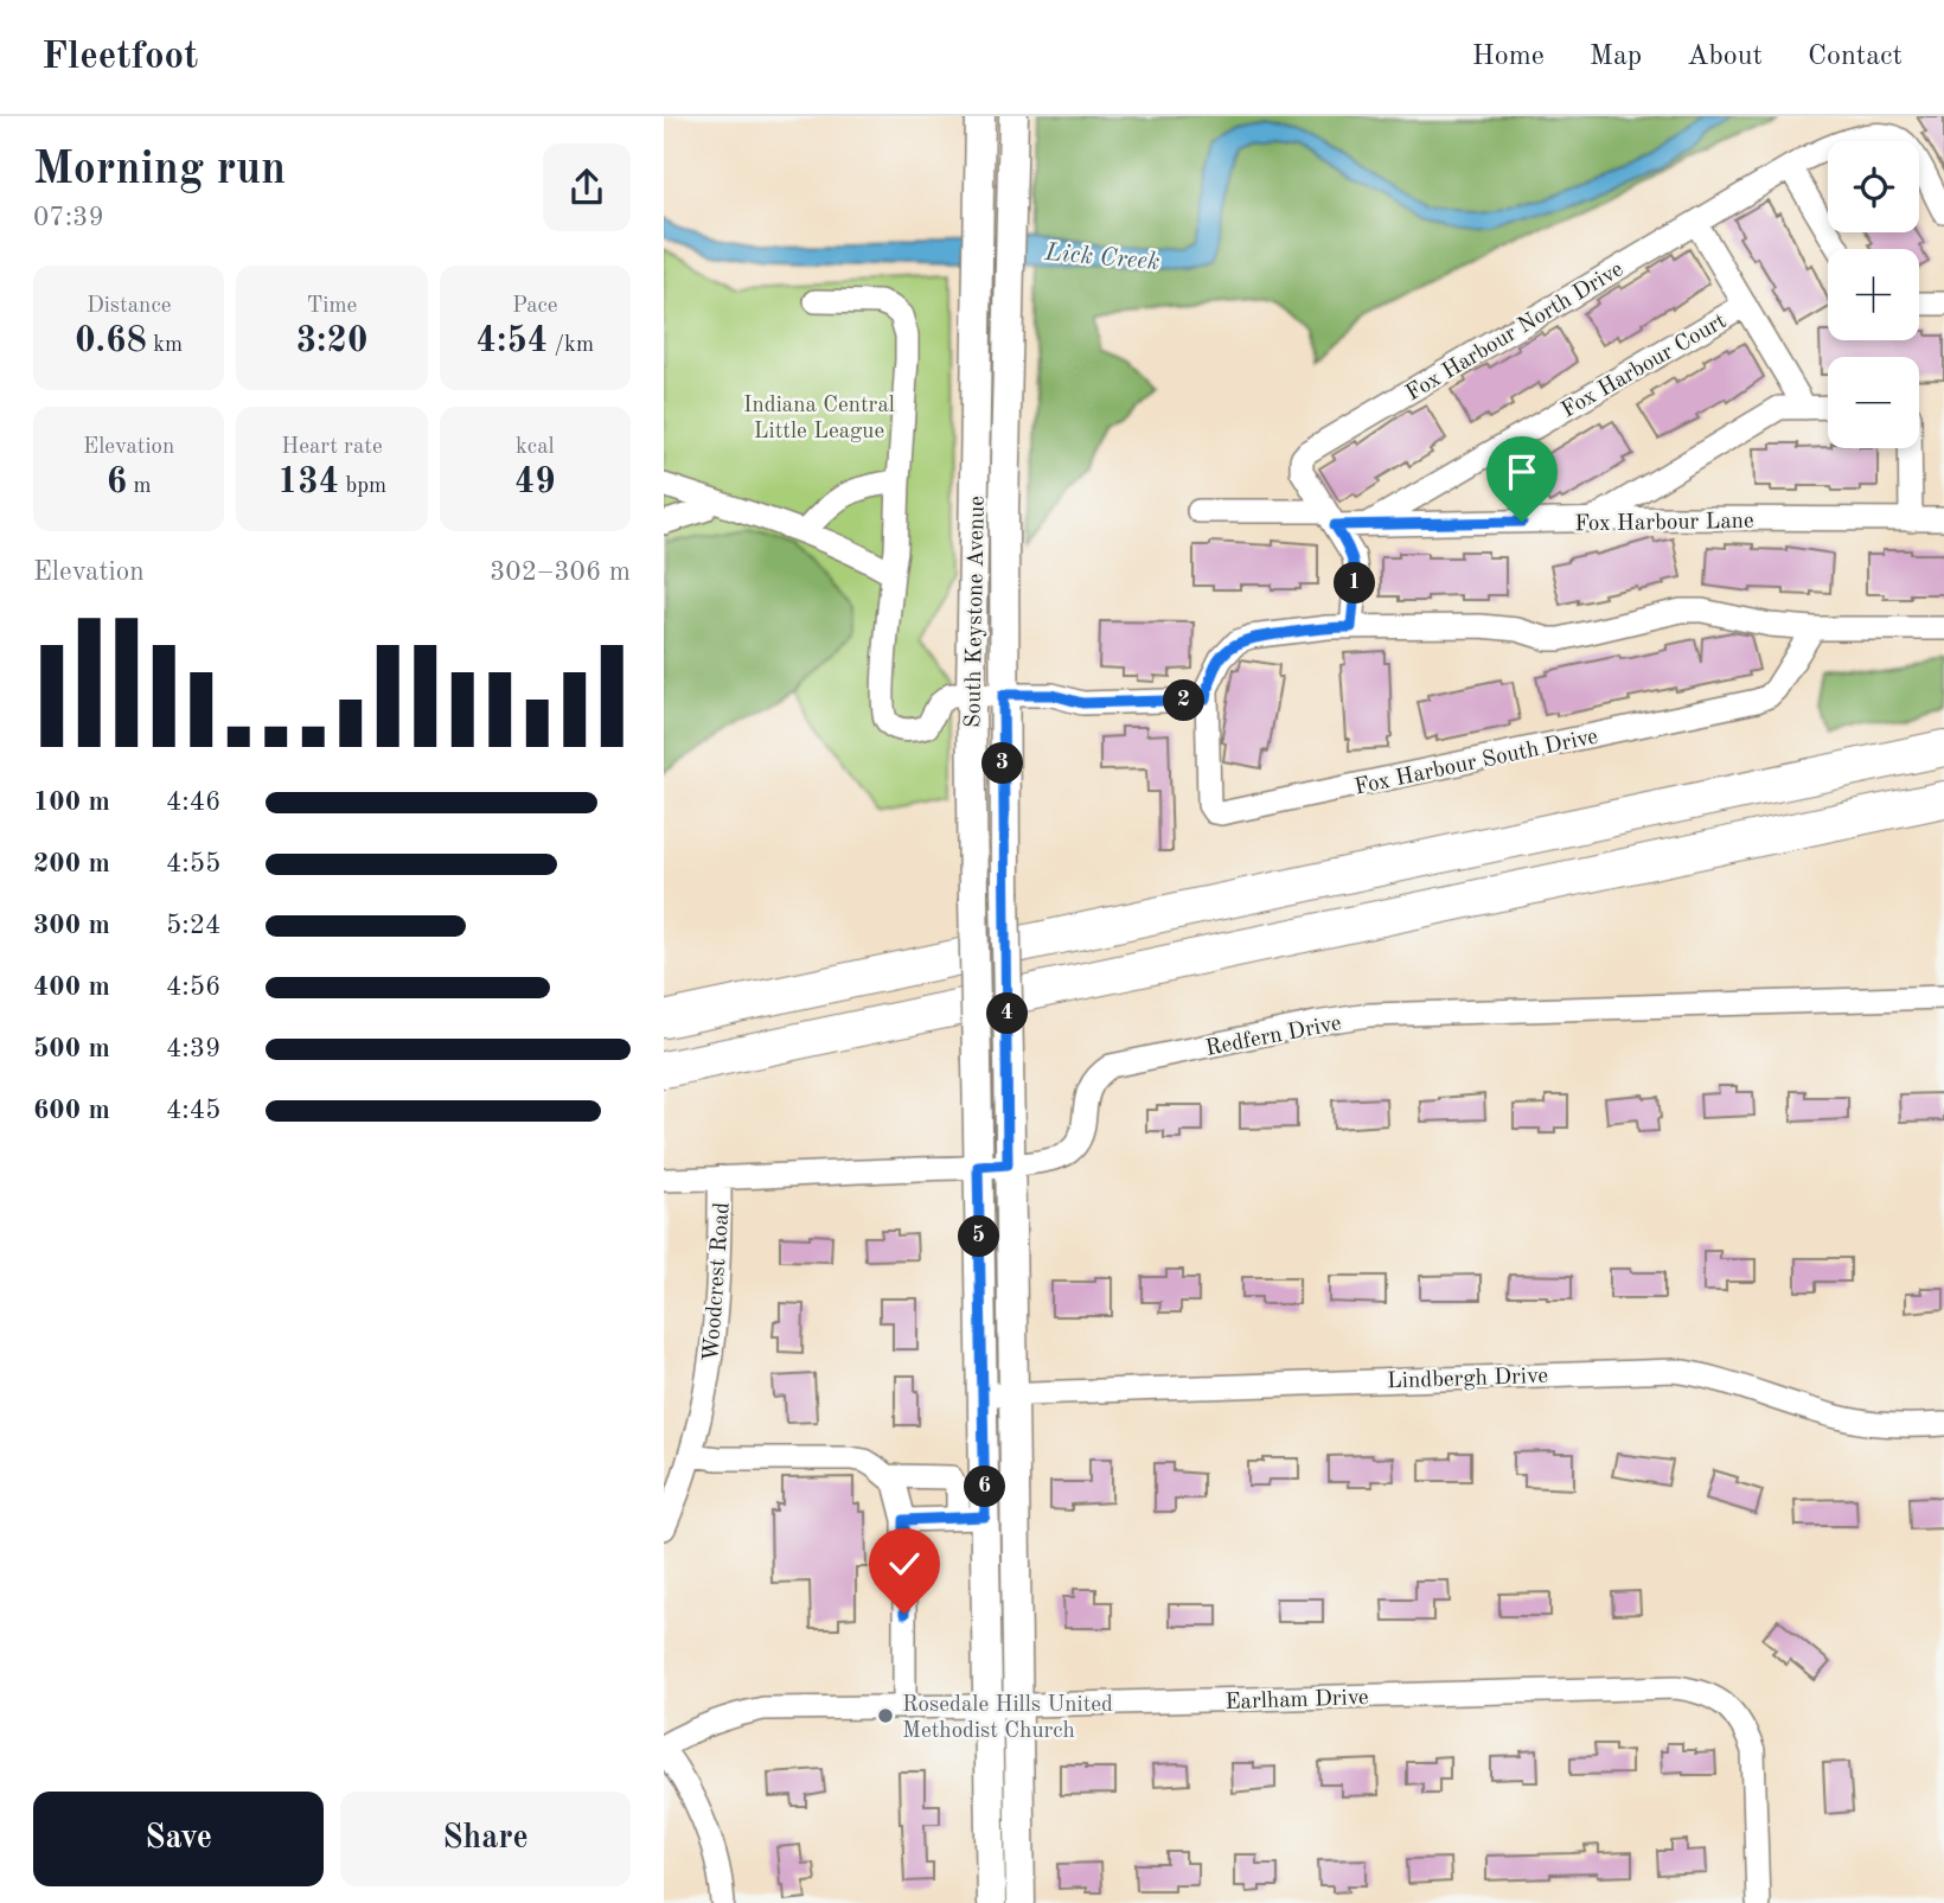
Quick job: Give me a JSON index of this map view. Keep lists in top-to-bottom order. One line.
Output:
{"streets":{"main road":["South Keystone Avenue"],"street":["Fox Harbour North Drive","Fox Harbour Court","Fox Harbour Lane","Fox Harbour South Drive","Redfern Drive","Woodcrest Road","Lindbergh Drive","Earlham Drive"]},"crossings":[["Fox Harbour North Drive","Fox Harbour Lane"],["Fox Harbour Court","Fox Harbour Lane"],["South Keystone Avenue","Redfern Drive"],["South Keystone Avenue","Lindbergh Drive"],["South Keystone Avenue","Earlham Drive"],["Redfern Drive","Woodcrest Road"]],"water":["Lick Creek"],"parks":["Indiana Central Little League"],"places":["Rosedale Hills United Methodist Church"],"page":{"header":"Fleetfoot","nav":["Home","Map","About","Contact"],"heading":["Morning run","07:39"],"map_buttons":["+","−"],"stats":[["Distance","0.68 km"],["Time","3:20"],["Pace","4:54 /km"],["Elevation","6 m"],["Heart rate","134 bpm"],["kcal","49"]],"chart":["Elevation","302–306 m"],"pins":["1","2","3","4","5","6"],"list":[{"name":"100 m","note":"4:46"},{"name":"200 m","note":"4:55"},{"name":"300 m","note":"5:24"},{"name":"400 m","note":"4:56"},{"name":"500 m","note":"4:39"},{"name":"600 m","note":"4:45"}],"buttons":["Save","Share"]}}
